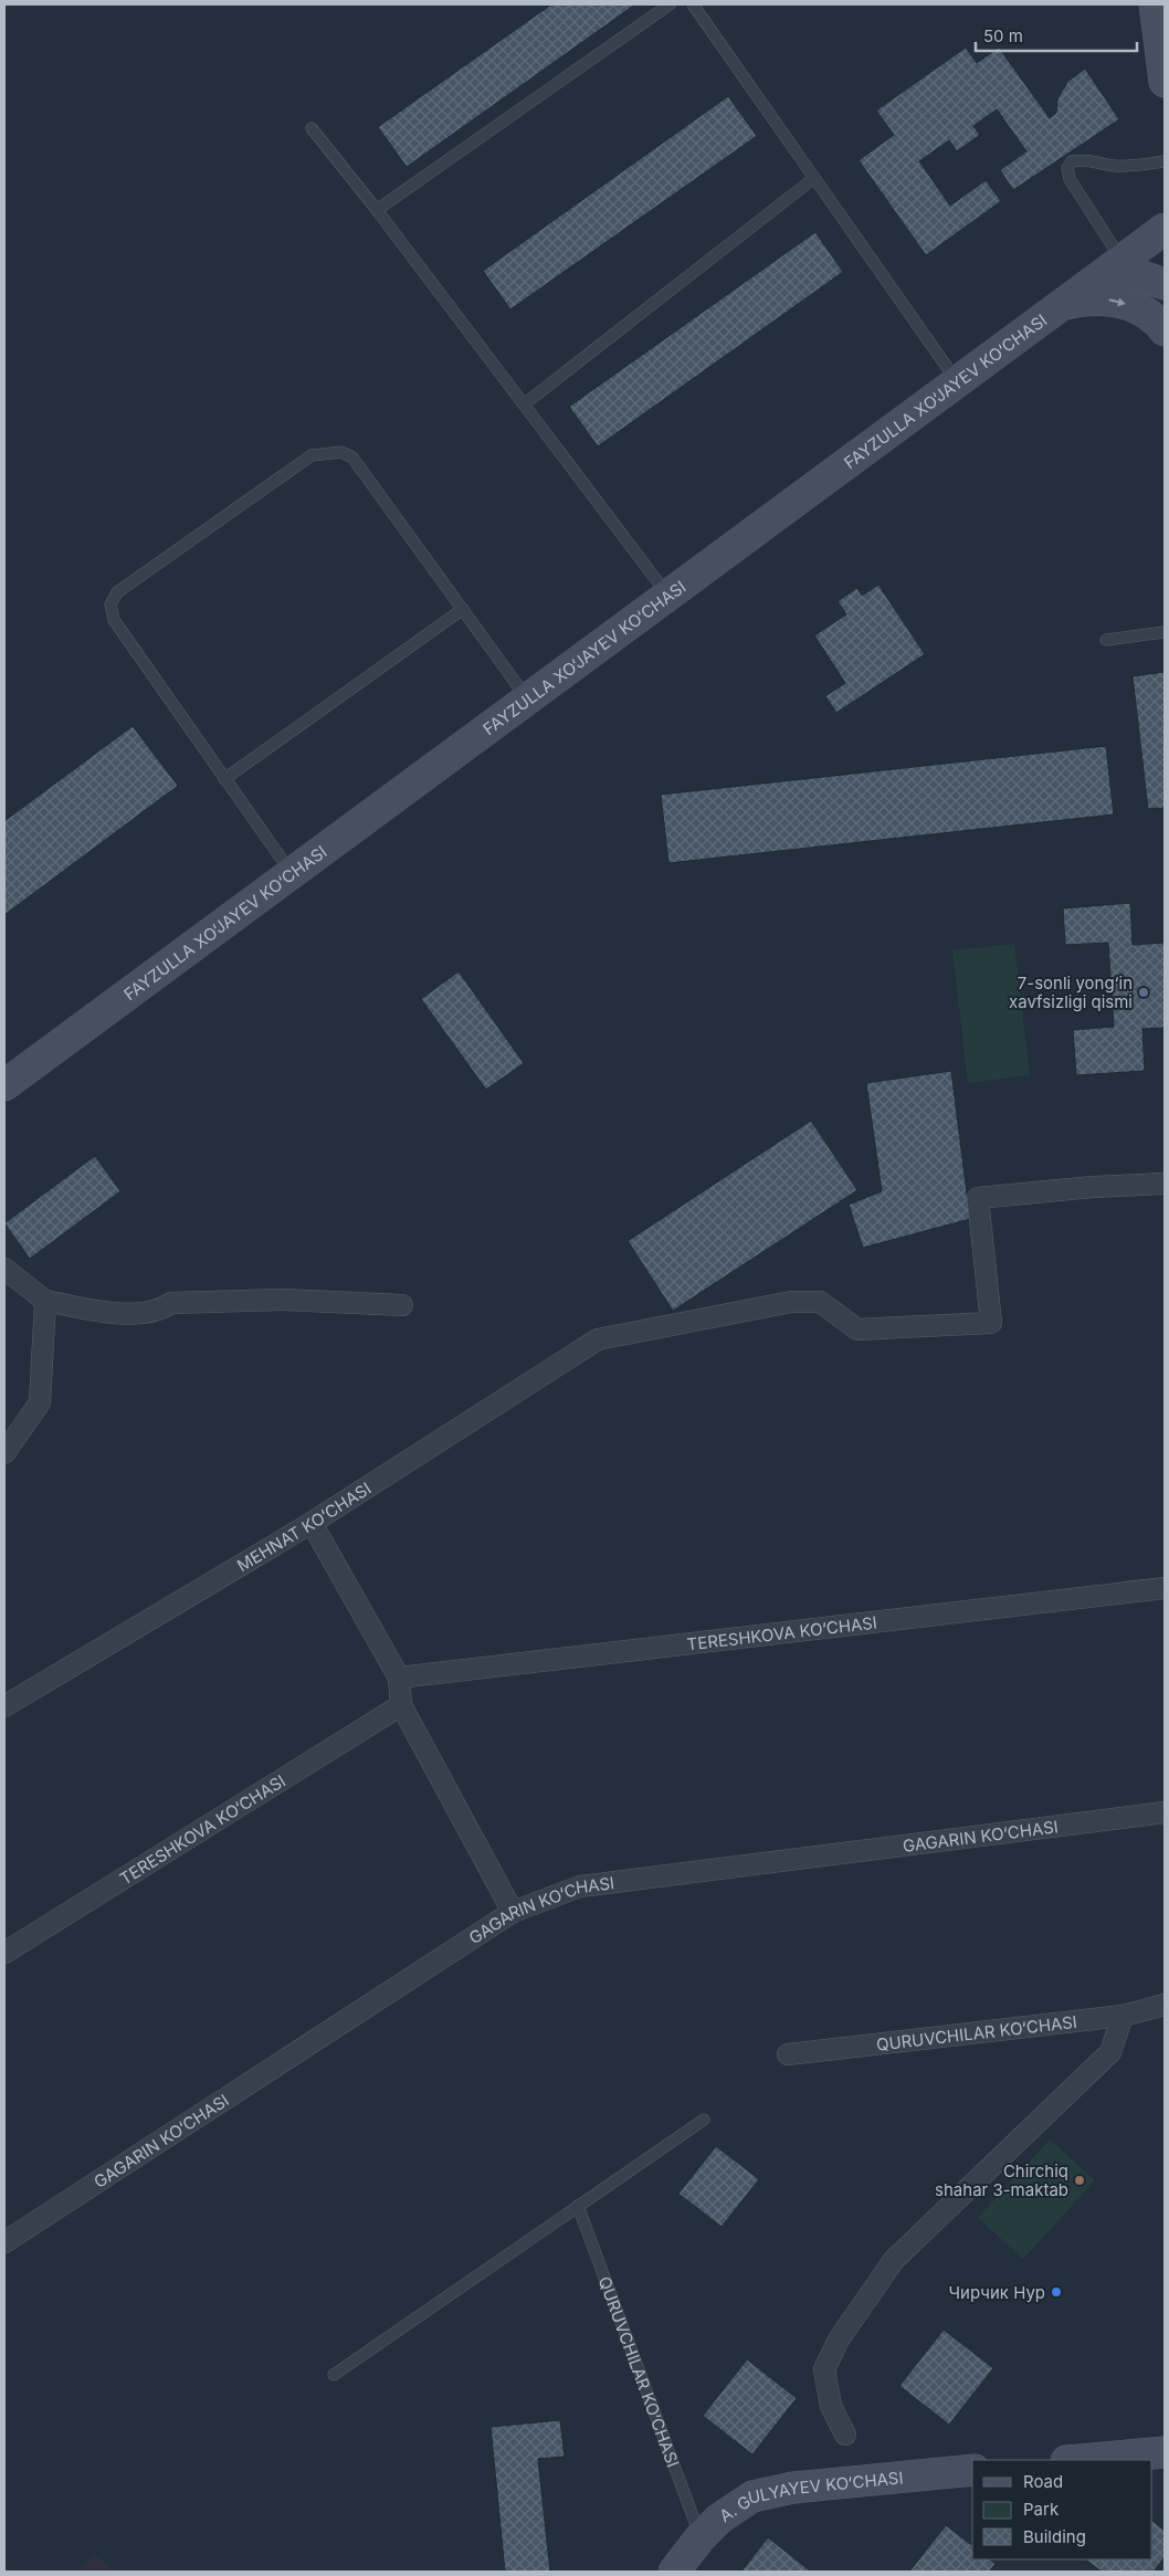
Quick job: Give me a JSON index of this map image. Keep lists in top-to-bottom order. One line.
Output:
{"streets":{"main road":["FAYZULLA XO‘JAYEV KO‘CHASI","A. GULYAYEV KO‘CHASI"],"street":["MEHNAT KO‘CHASI","TERESHKOVA KO‘CHASI","GAGARIN KO‘CHASI","QURUVCHILAR KO‘CHASI"]},"crossings":[["QURUVCHILAR KO‘CHASI","A. GULYAYEV KO‘CHASI"]],"places":["7-sonli yong‘in xavfsizligi qismi","Chirchiq shahar 3-maktab","Чирчик Нур"],"legend":["Road","Park","Building"],"scale_bar":"50 m"}
